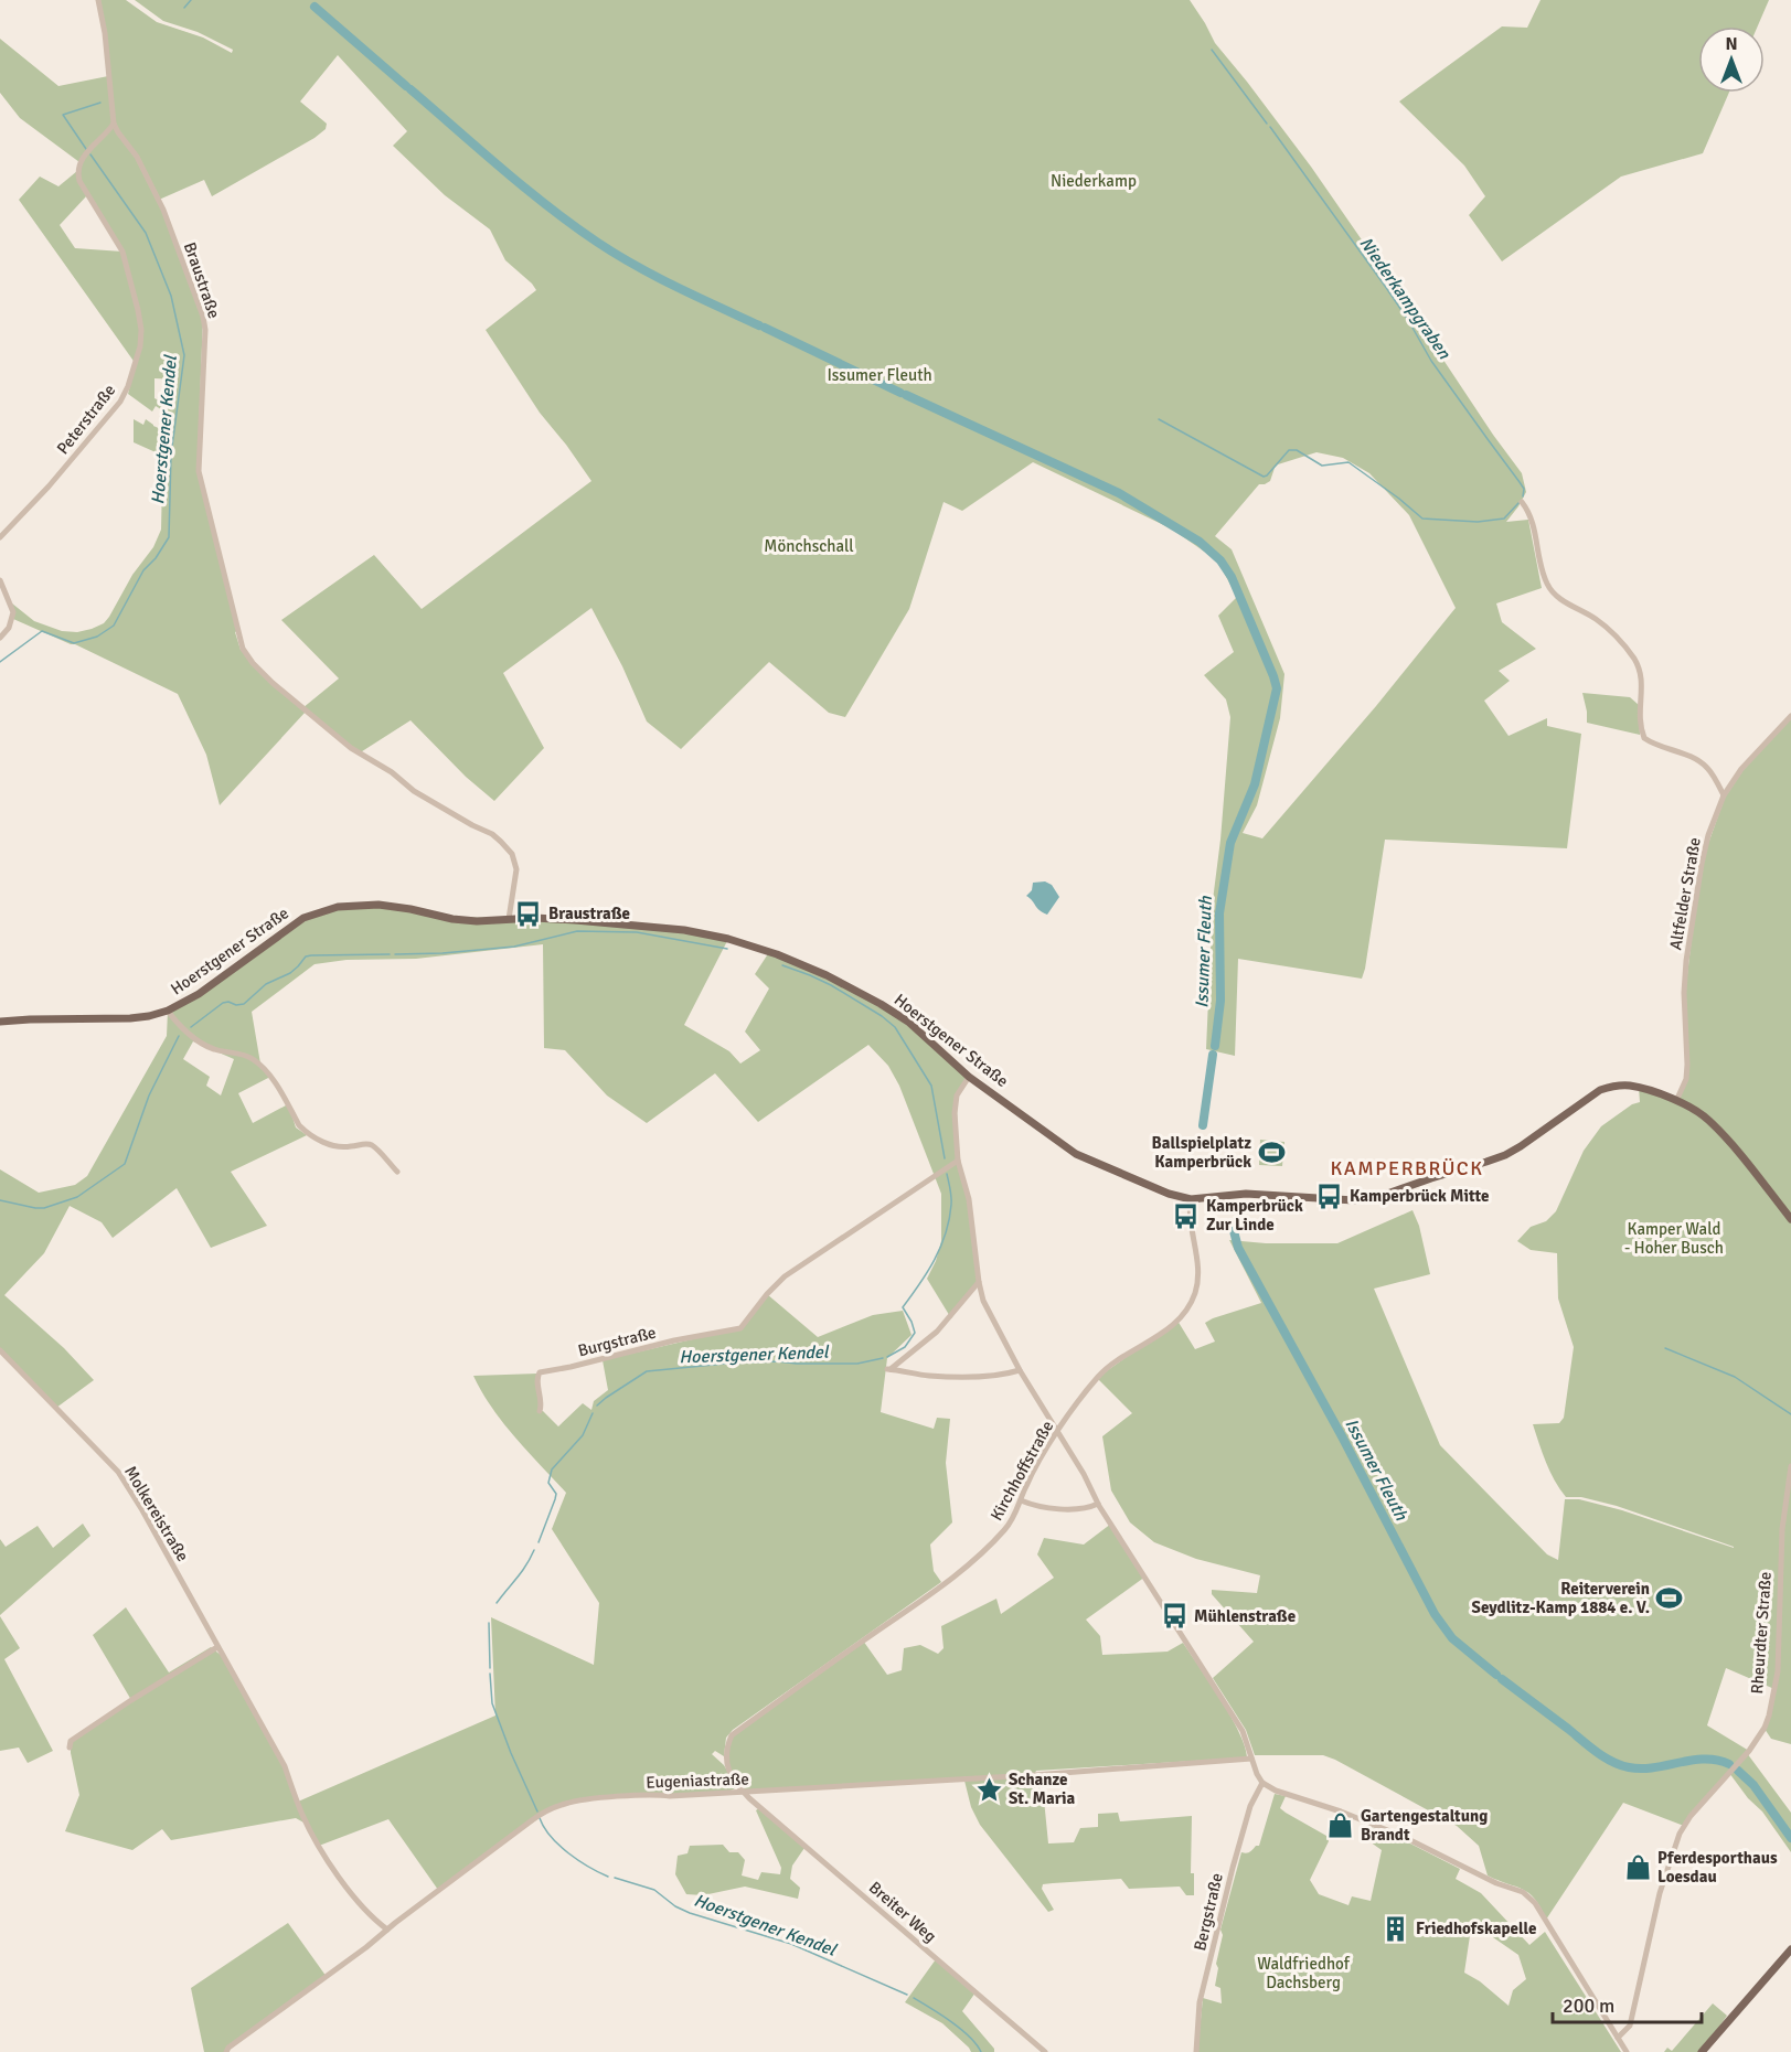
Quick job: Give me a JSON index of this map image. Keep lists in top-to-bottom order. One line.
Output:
{"streets":{"main road":["Hoerstgener Straße"],"street":["Braustraße","Peterstraße","Altfelder Straße","Burgstraße","Kirchhoffstraße","Molkereistraße","Rheurdter Straße","Eugeniastraße","Breiter Weg","Bergstraße"]},"crossings":[["Braustraße","Peterstraße"],["Braustraße","Hoerstgener Straße"],["Altfelder Straße","Hoerstgener Straße"],["Hoerstgener Straße","Kirchhoffstraße"],["Kirchhoffstraße","Eugeniastraße"],["Kirchhoffstraße","Breiter Weg"],["Molkereistraße","Eugeniastraße"],["Eugeniastraße","Breiter Weg"]],"districts":["KAMPERBRÜCK"],"water":["Niederkampgraben","Hoerstgener Kendel","Issumer Fleuth"],"parks":["Niederkamp","Issumer Fleuth","Mönchschall","Kamper Wald - Hoher Busch","Waldfriedhof Dachsberg"],"places":{"bus stop":["Braustraße","Kamperbrück Mitte","Kamperbrück Zur Linde","Mühlenstraße"],"sports":["Ballspielplatz Kamperbrück","Reiterverein Seydlitz-Kamp 1884 e. V."],"place":["Schanze St. Maria"],"shop":["Gartengestaltung Brandt","Pferdesporthaus Loesdau"],"building":["Friedhofskapelle"]},"scale_bar":"200 m","north":"top"}
